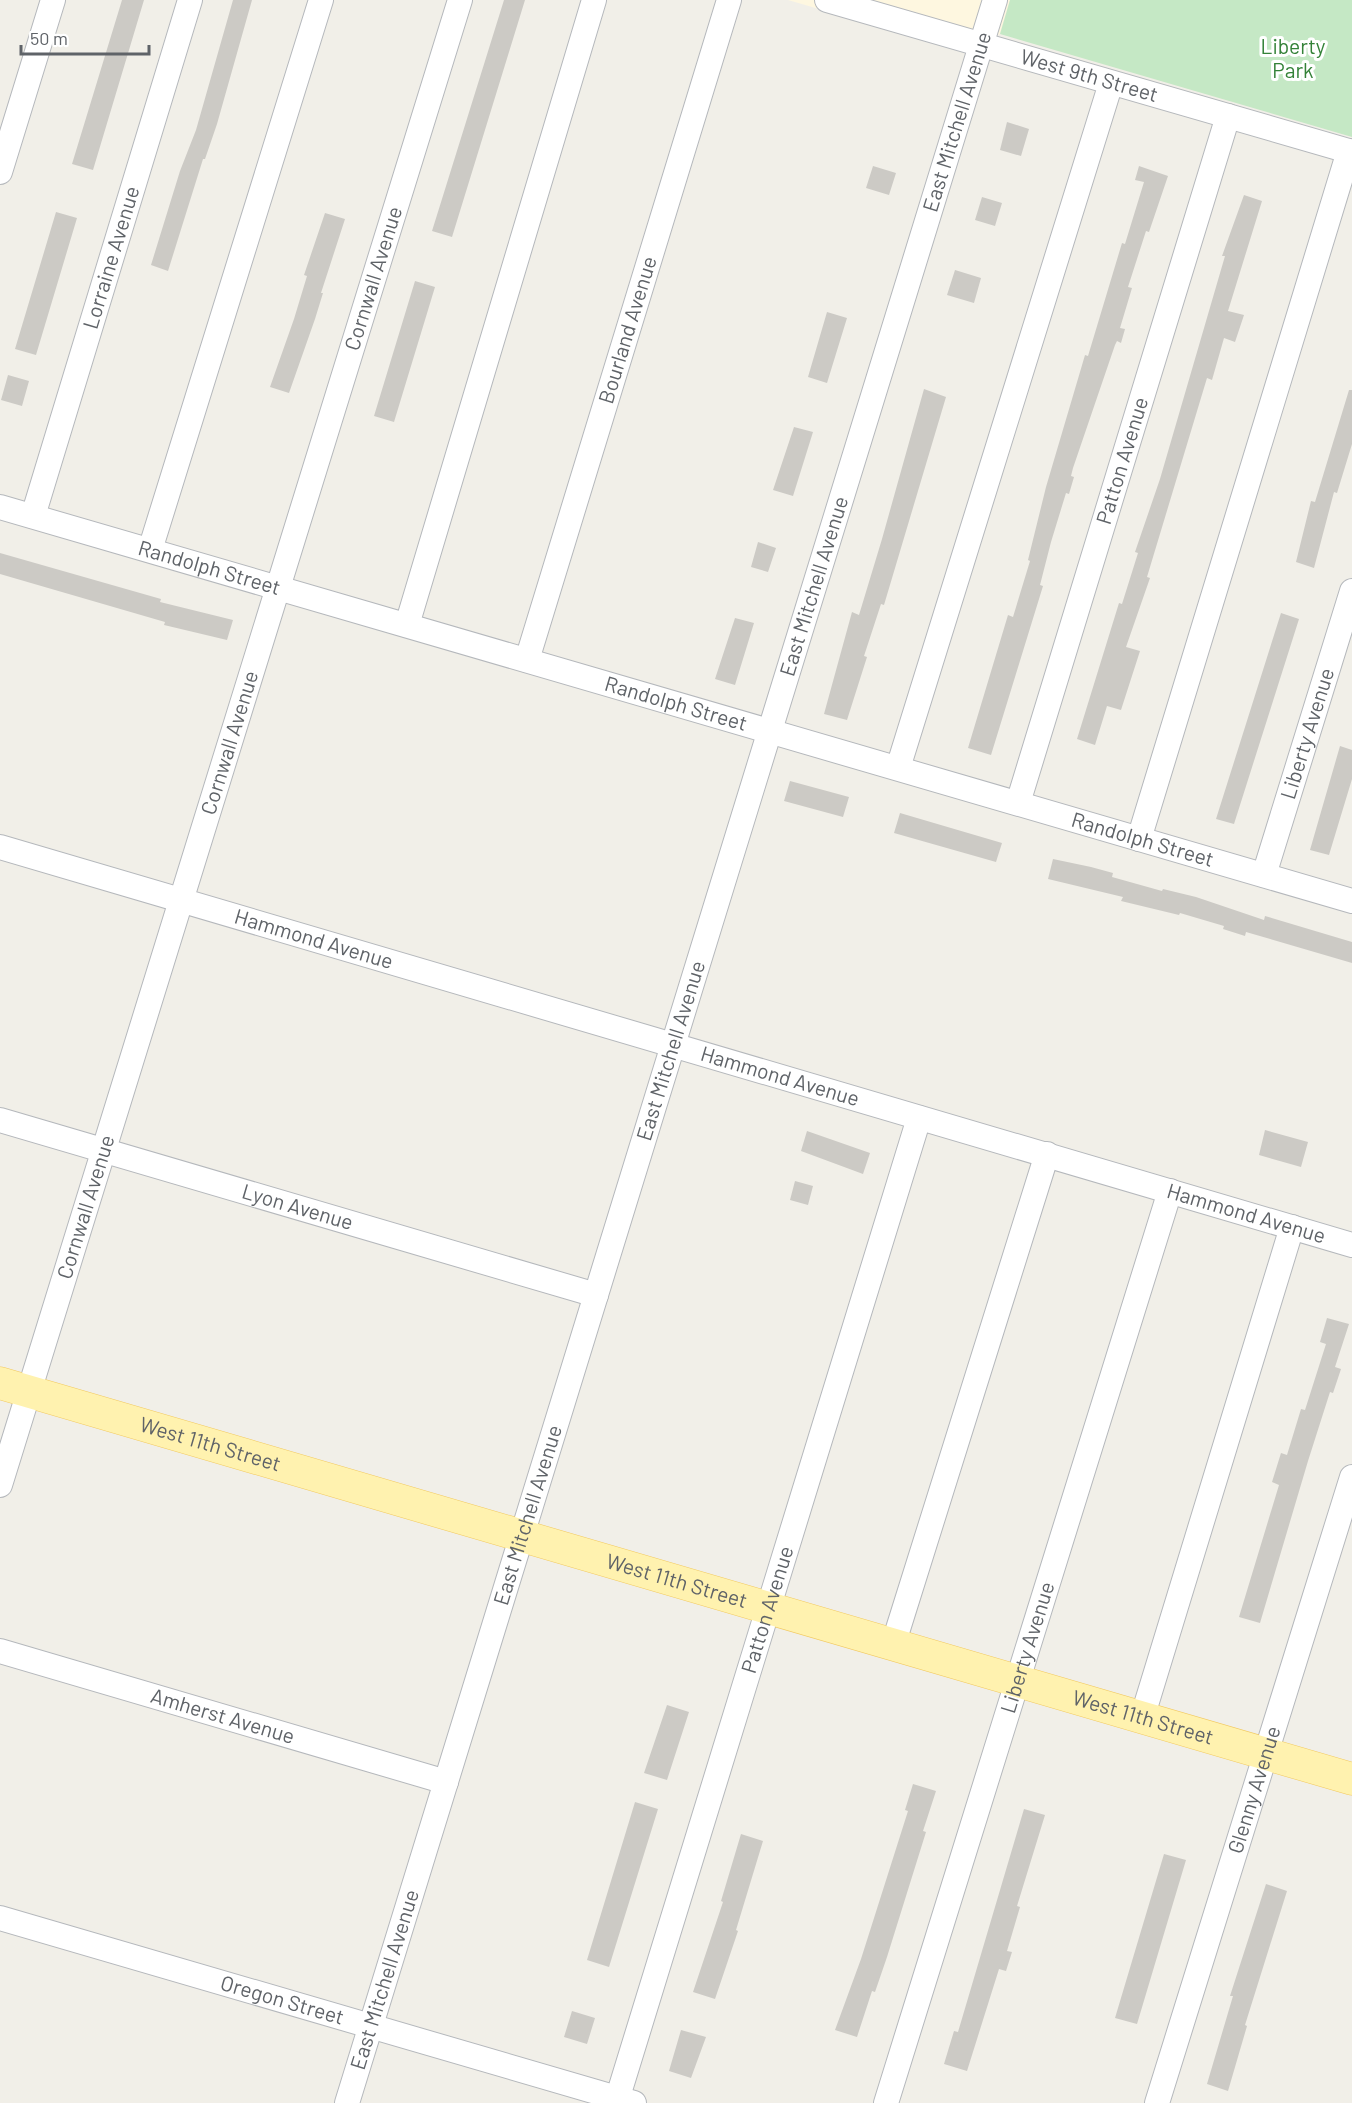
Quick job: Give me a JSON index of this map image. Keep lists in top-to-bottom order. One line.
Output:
{"streets":{"main road":["West 11th Street"],"street":["West 9th Street","East Mitchell Avenue","Lorraine Avenue","Cornwall Avenue","Bourland Avenue","Patton Avenue","Randolph Street","Liberty Avenue","Hammond Avenue","Lyon Avenue","Amherst Avenue","Glenny Avenue","Oregon Street"]},"crossings":[["West 9th Street","East Mitchell Avenue"],["West 9th Street","Patton Avenue"],["East Mitchell Avenue","Randolph Street"],["East Mitchell Avenue","Hammond Avenue"],["East Mitchell Avenue","Lyon Avenue"],["East Mitchell Avenue","West 11th Street"],["East Mitchell Avenue","Amherst Avenue"],["East Mitchell Avenue","Oregon Street"],["Lorraine Avenue","Randolph Street"],["Cornwall Avenue","Randolph Street"],["Cornwall Avenue","Hammond Avenue"],["Cornwall Avenue","Lyon Avenue"],["Cornwall Avenue","West 11th Street"],["Bourland Avenue","Randolph Street"],["Patton Avenue","Randolph Street"],["Patton Avenue","Hammond Avenue"],["Patton Avenue","West 11th Street"],["Patton Avenue","Oregon Street"],["Randolph Street","Liberty Avenue"],["Liberty Avenue","Hammond Avenue"],["Liberty Avenue","West 11th Street"],["West 11th Street","Glenny Avenue"]],"parks":["Liberty Park"],"scale_bar":"50 m"}
